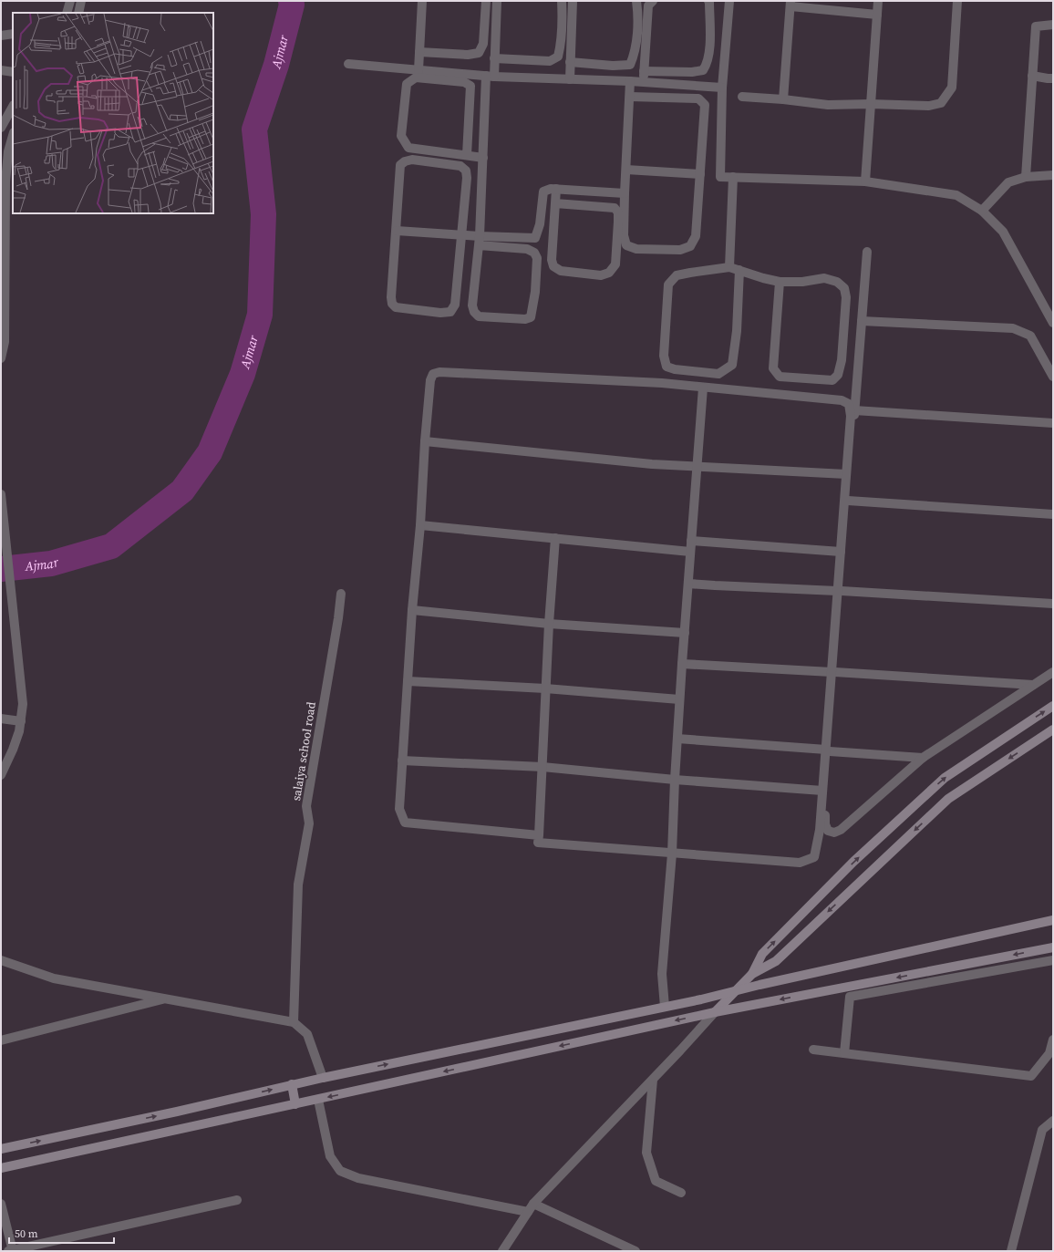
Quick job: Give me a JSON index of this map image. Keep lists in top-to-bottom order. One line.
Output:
{"streets":{"street":["salaiya school road"]},"water":["Ajmar"],"scale_bar":"50 m"}
